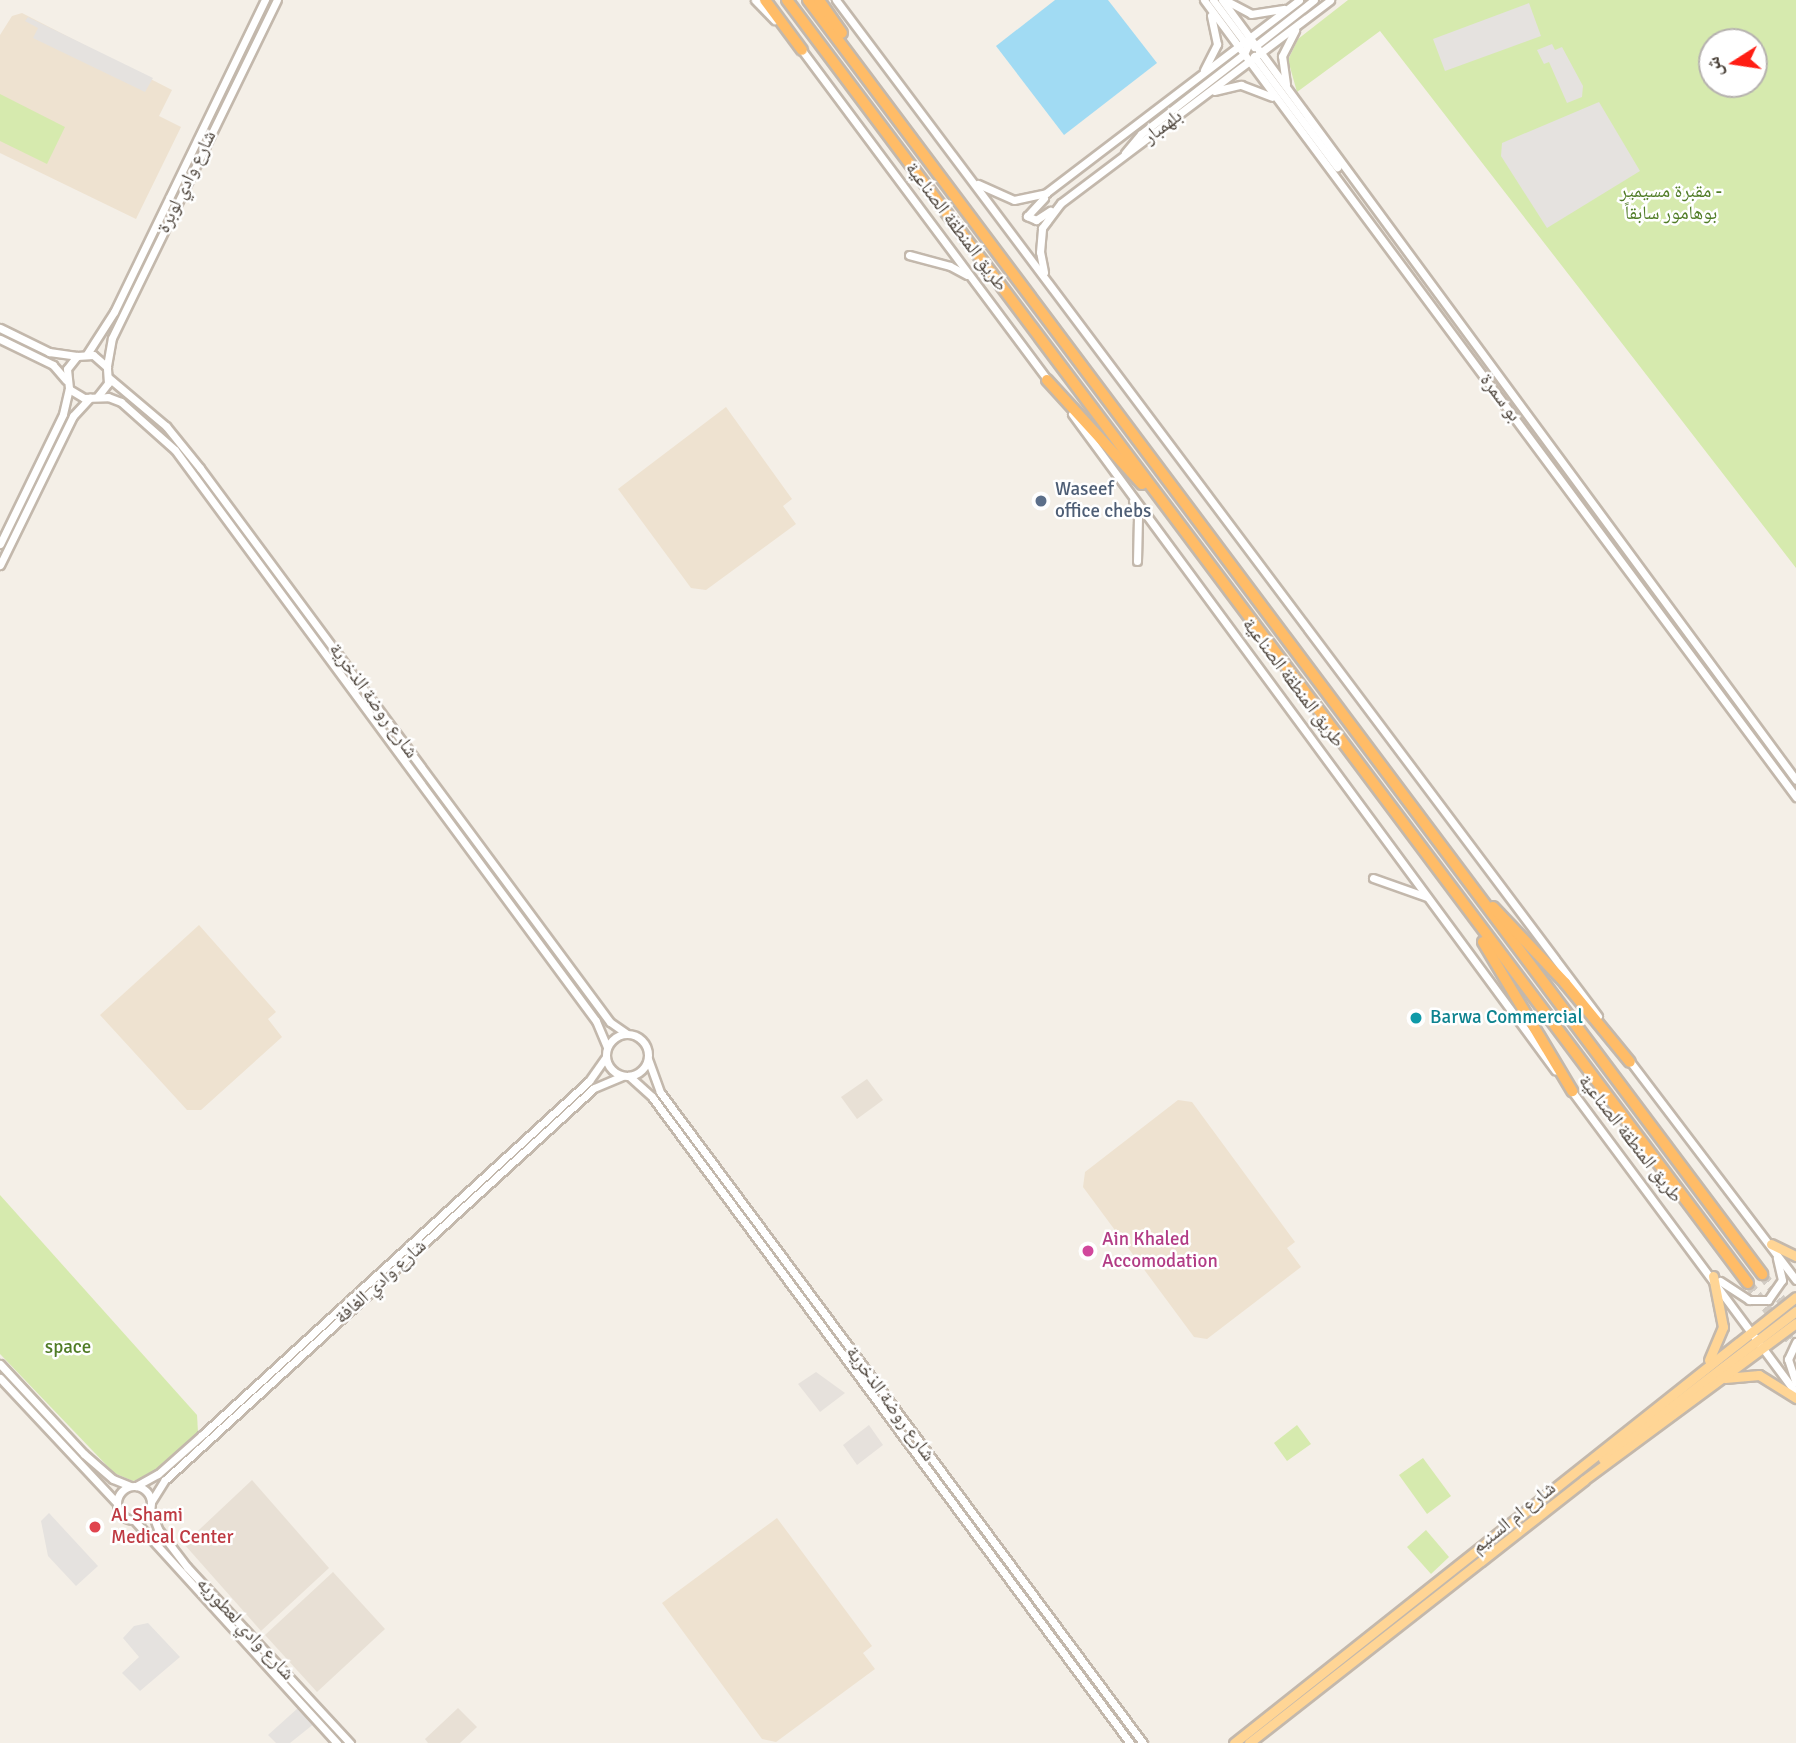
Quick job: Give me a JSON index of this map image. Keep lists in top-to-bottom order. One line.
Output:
{"streets":{"highway":["طريق المنطقة الصناعية"],"main road":["شارع ام السنيم"],"street":["بلهمبار","شارع وادي لوبرة","بو سمرة","شارع روضة الذخرية","شارع وادي الغافة","شارع وادي لعطوريه"]},"crossings":[["بلهمبار","بو سمرة"],["شارع وادي لوبرة","شارع روضة الذخرية"],["طريق المنطقة الصناعية","شارع ام السنيم"],["شارع روضة الذخرية","شارع وادي الغافة"],["شارع وادي الغافة","شارع وادي لعطوريه"]],"parks":["مقبرة مسيمير - بوهامور سابقاً","space"],"places":["Waseef office chebs","Barwa Commercial","Ain Khaled Accomodation","Al Shami Medical Center"],"north":"left"}
